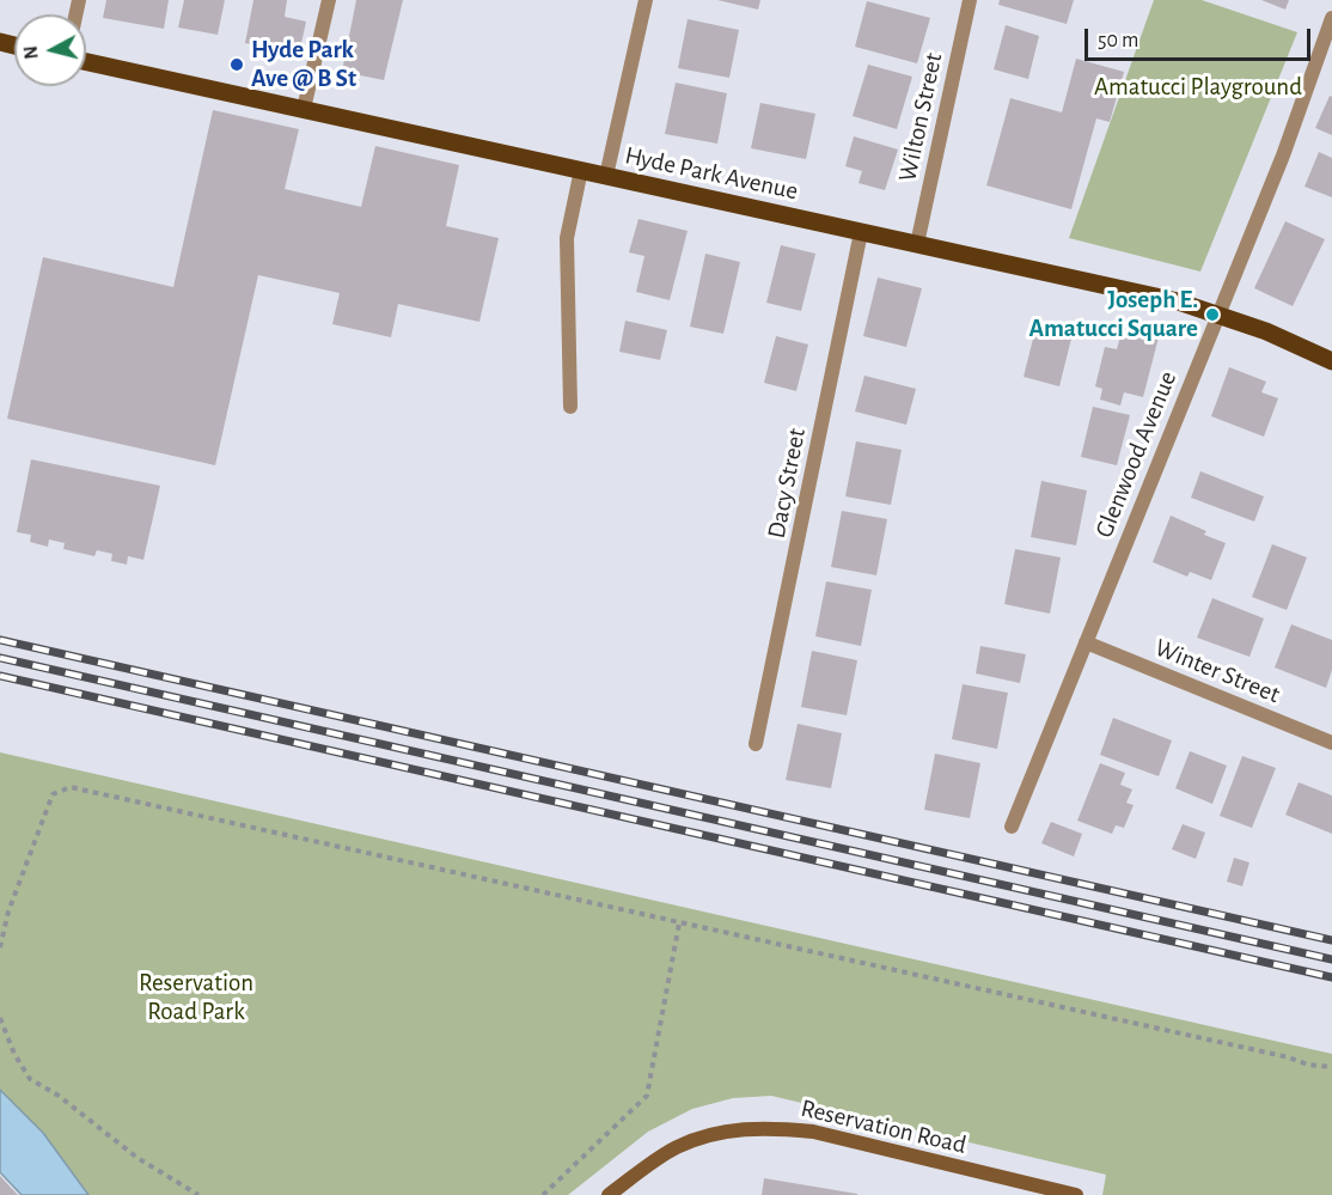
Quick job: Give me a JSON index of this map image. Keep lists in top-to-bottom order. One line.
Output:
{"streets":{"main road":["Hyde Park Avenue","Reservation Road"],"street":["Wilton Street","Glenwood Avenue","Dacy Street","Winter Street"]},"crossings":[["Wilton Street","Hyde Park Avenue"],["Hyde Park Avenue","Glenwood Avenue"],["Hyde Park Avenue","Dacy Street"],["Glenwood Avenue","Winter Street"]],"parks":["Amatucci Playground","Reservation Road Park"],"places":["Hyde Park Ave @ B St","Joseph E. Amatucci Square"],"scale_bar":"50 m","north":"left"}
